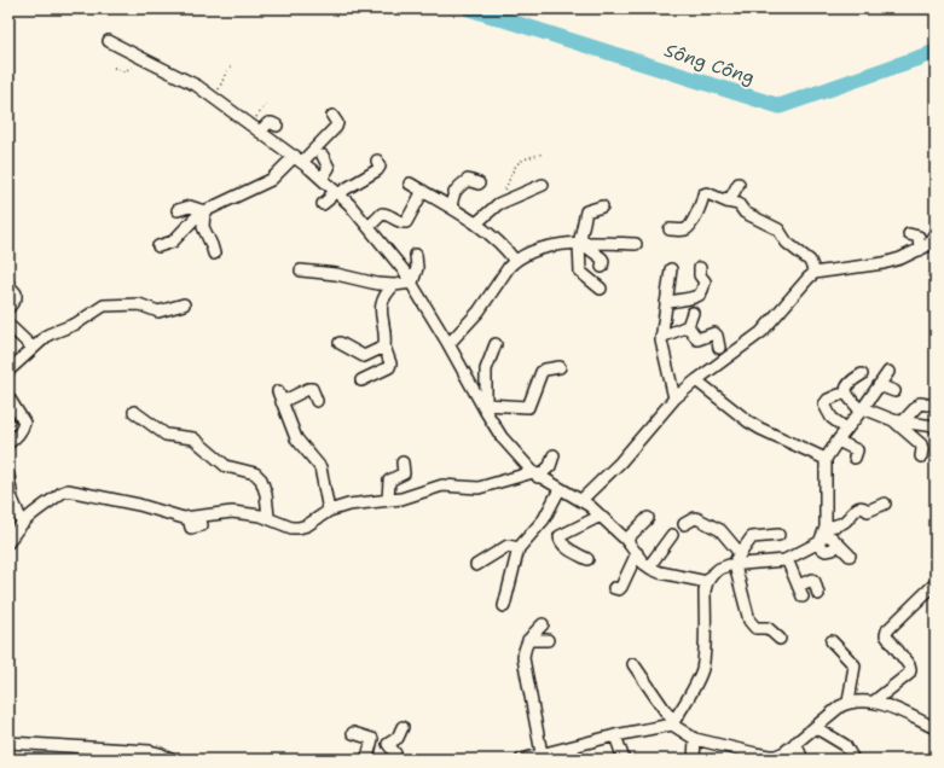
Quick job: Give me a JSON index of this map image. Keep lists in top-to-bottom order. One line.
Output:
{"water":["Sông Công"]}
